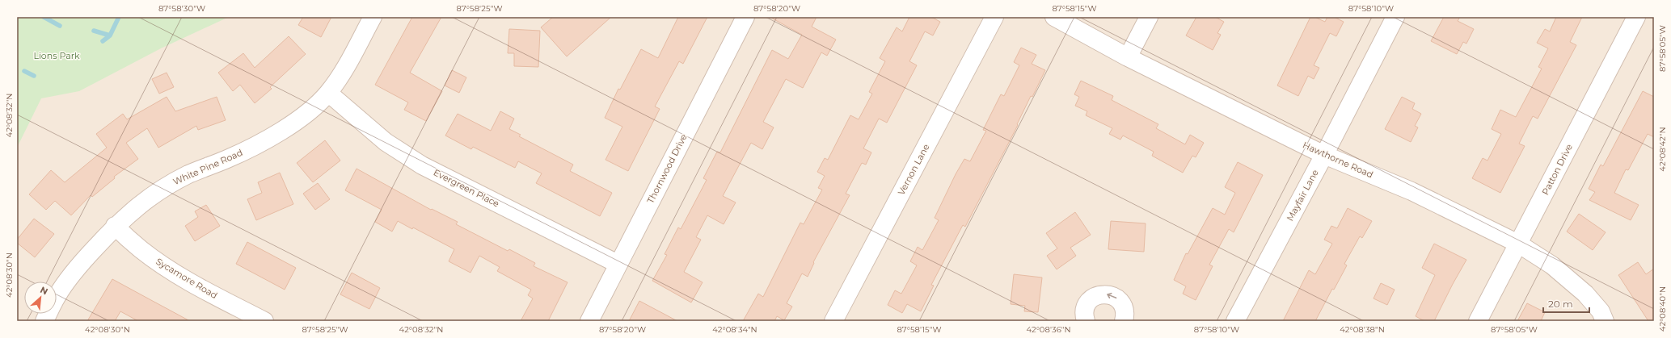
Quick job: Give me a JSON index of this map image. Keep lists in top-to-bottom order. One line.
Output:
{"streets":{"street":["Hawthorne Road","White Pine Road","Thornwood Drive","Vernon Lane","Patton Drive","Evergreen Place","Mayfair Lane","Sycamore Road"]},"crossings":[["Hawthorne Road","Patton Drive"],["Hawthorne Road","Mayfair Lane"],["White Pine Road","Evergreen Place"],["White Pine Road","Sycamore Road"],["Thornwood Drive","Evergreen Place"]],"parks":["Lions Park"],"scale_bar":"20 m","north":"top right","coordinates":["87°58'30\"W","87°58'25\"W","87°58'20\"W","87°58'15\"W","87°58'10\"W","87°58'05\"W","42°08'32\"N","42°08'42\"N","42°08'30\"N","42°08'40\"N","42°08'34\"N","42°08'36\"N","42°08'38\"N"]}
